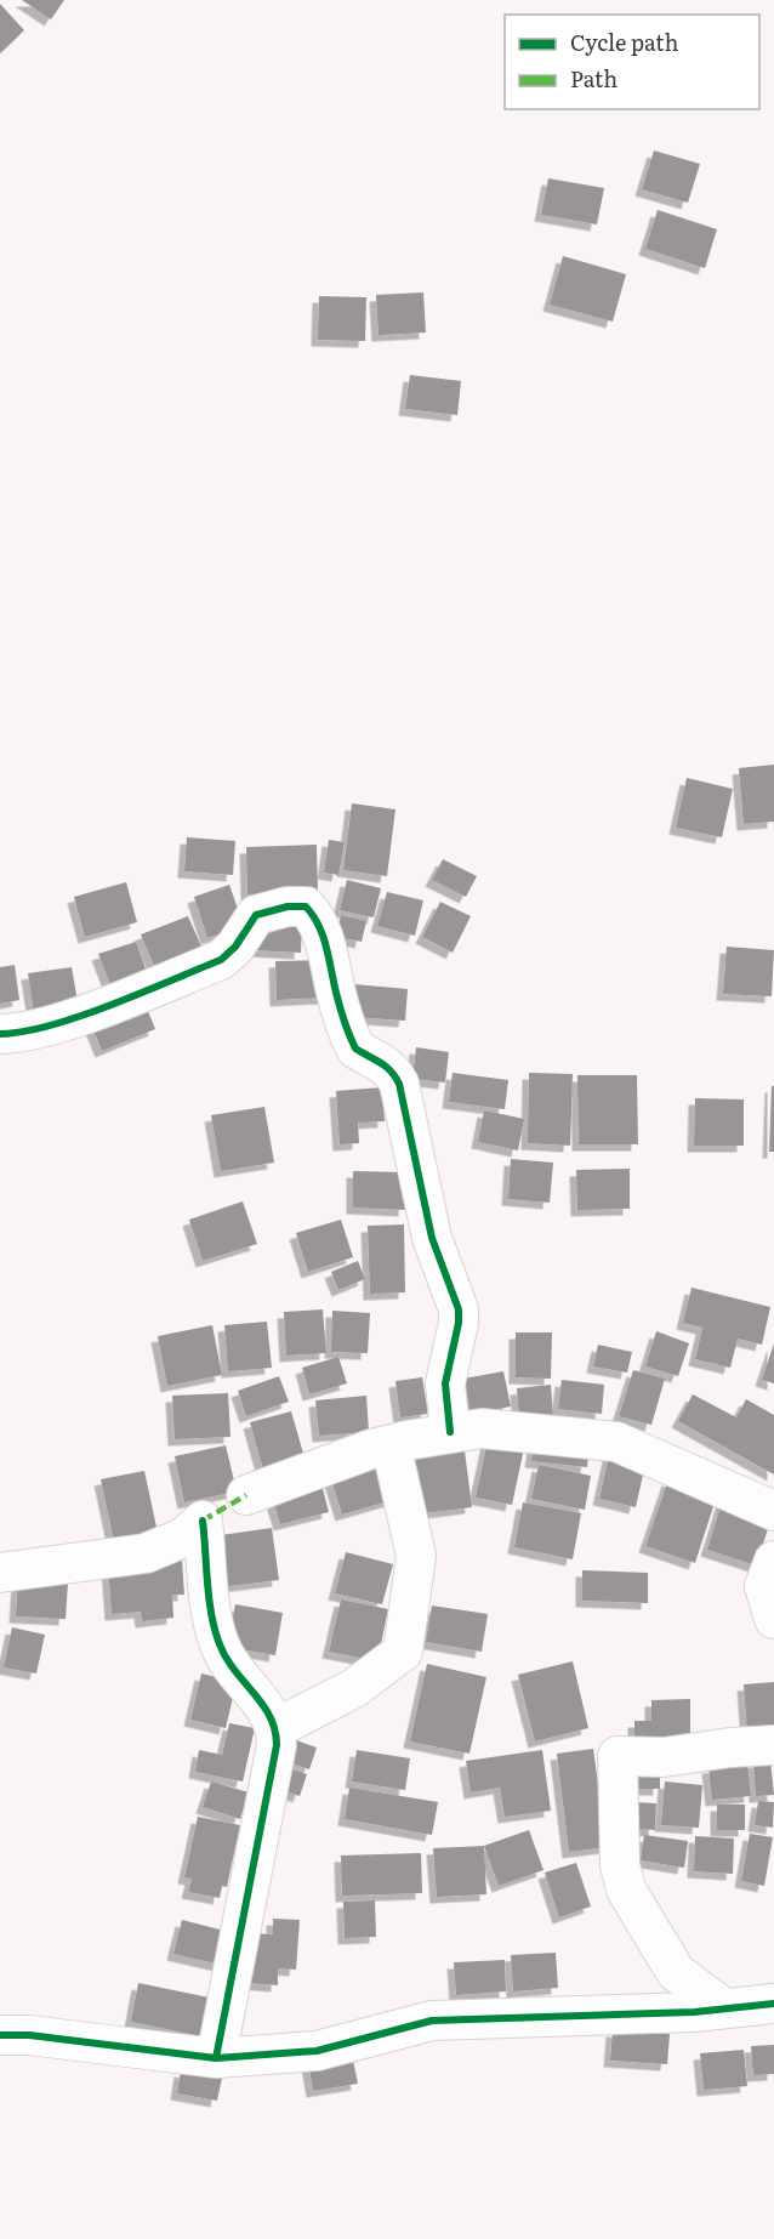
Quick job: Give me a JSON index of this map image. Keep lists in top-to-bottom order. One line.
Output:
{"legend":["Cycle path","Path"]}
